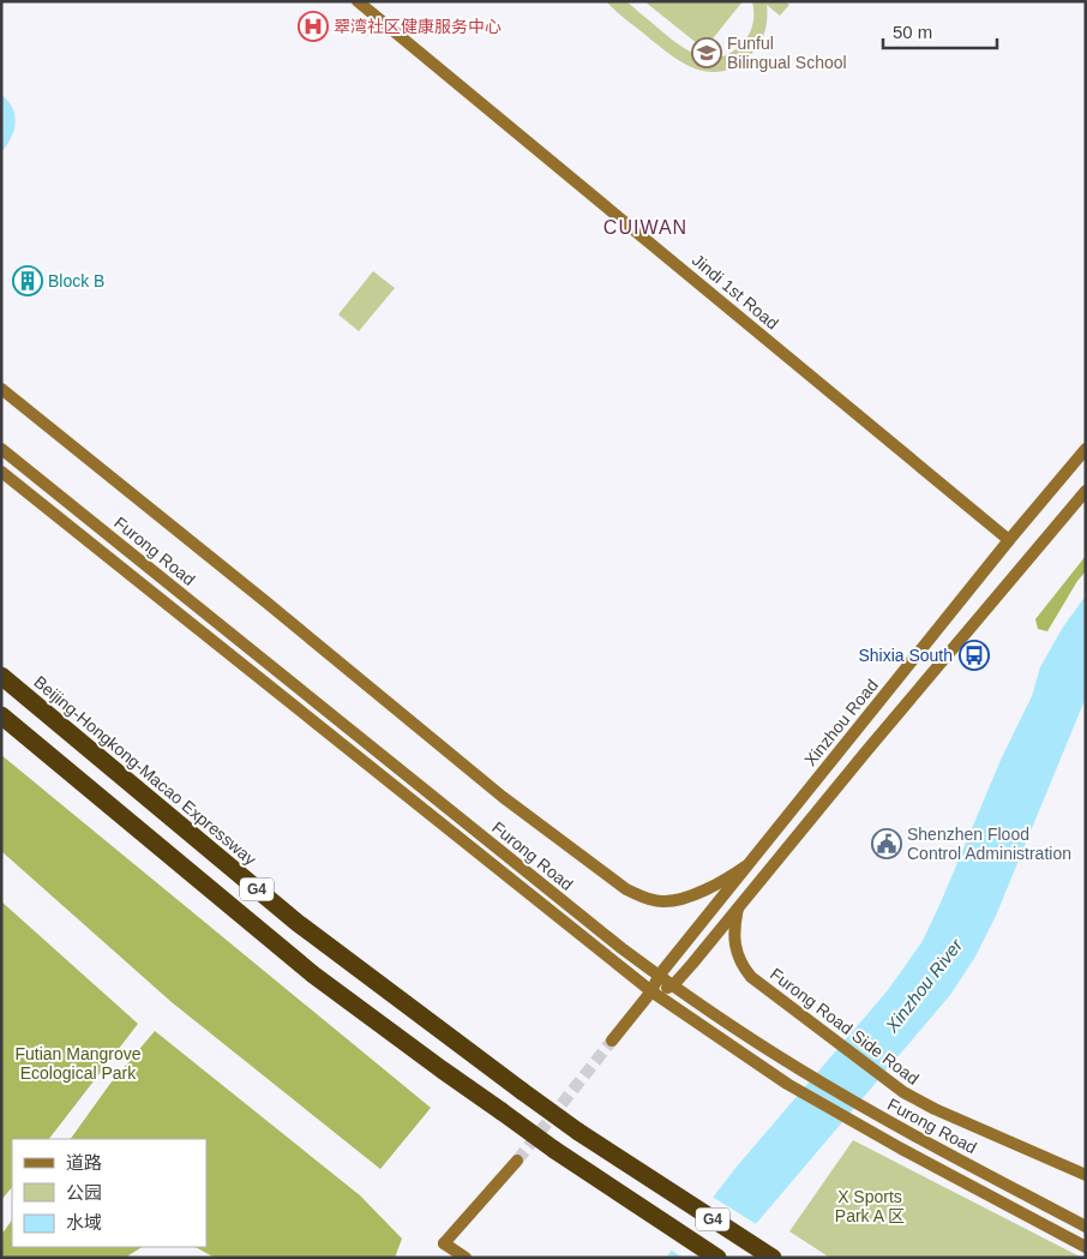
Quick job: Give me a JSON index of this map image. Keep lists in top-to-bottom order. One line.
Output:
{"streets":{"highway":["Beijing-Hongkong-Macao Expressway","G4"],"main road":["Jindi 1st Road","Furong Road","Xinzhou Road","Furong Road Side Road"]},"crossings":[["Jindi 1st Road","Xinzhou Road"],["Furong Road","Xinzhou Road"]],"districts":["CUIWAN"],"water":["Xinzhou River"],"parks":["Futian Mangrove Ecological Park","X Sports Park A 区"],"places":{"hospital":["翠湾社区健康服务中心"],"school or university":["Funful Bilingual School"],"building":["Block B"],"bus stop":["Shixia South"],"public building":["Shenzhen Flood Control Administration"]},"legend":["道路","公园","水域"],"scale_bar":"50 m"}
